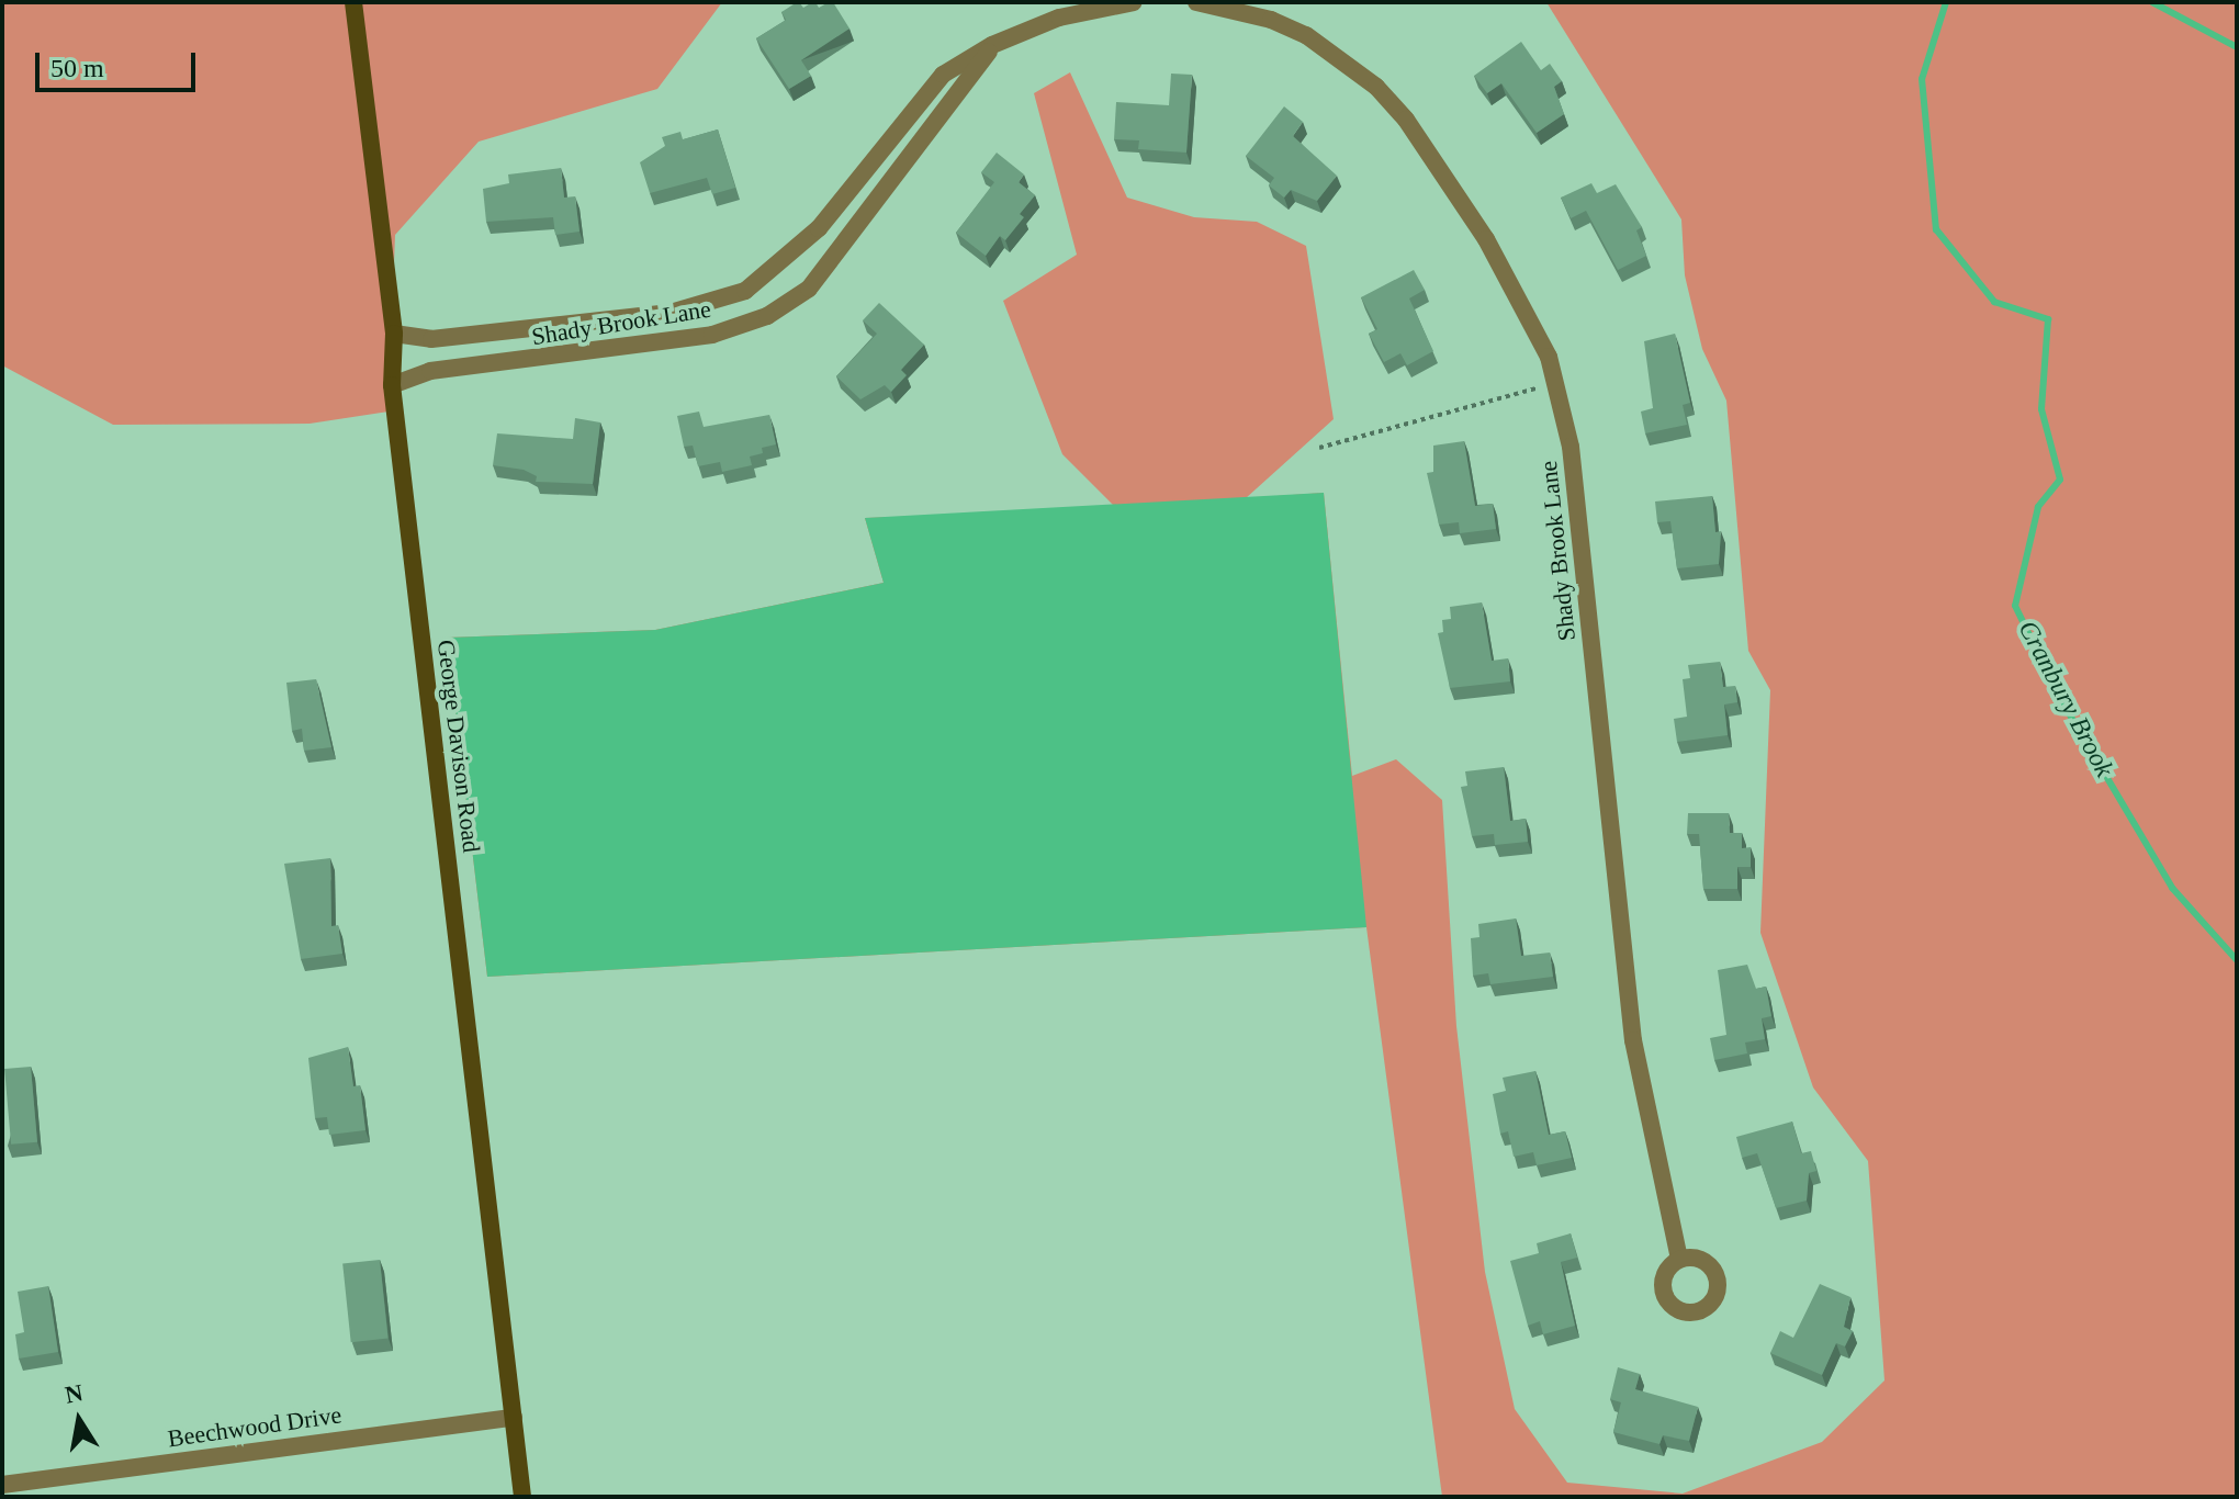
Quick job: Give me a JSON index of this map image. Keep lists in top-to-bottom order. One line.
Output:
{"streets":{"street":["Shady Brook Lane","George Davison Road","Beechwood Drive"]},"crossings":[["Shady Brook Lane","George Davison Road"],["George Davison Road","Beechwood Drive"]],"water":["Cranbury Brook"],"scale_bar":"50 m","north":"top"}
